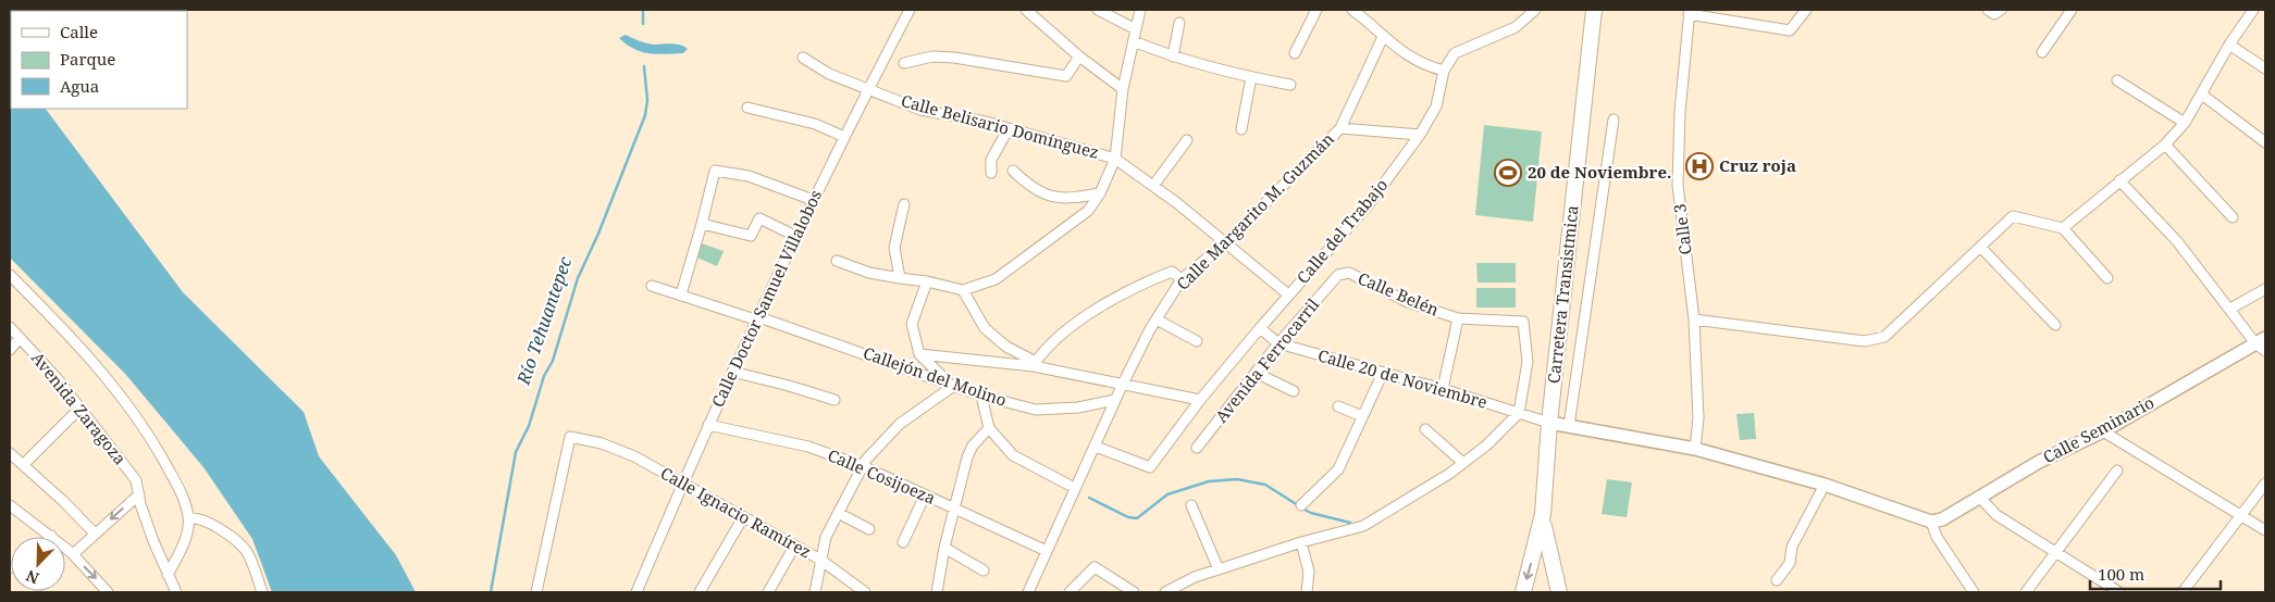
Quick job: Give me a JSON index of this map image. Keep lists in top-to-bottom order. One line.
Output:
{"streets":{"main road":["Carretera Transistmica"],"street":["Calle Belisario Domínguez","Calle Margarito M. Guzmán","Calle 3","Calle del Trabajo","Calle Belén","Calle Doctor Samuel Villalobos","Avenida Ferrocarril","Callejón del Molino","Calle 20 de Noviembre","Avenida Zaragoza","Calle Seminario","Calle Cosijoeza","Calle Ignacio Ramírez"]},"crossings":[["Calle Belisario Domínguez","Calle Margarito M. Guzmán"],["Calle Belisario Domínguez","Calle del Trabajo"],["Calle Belisario Domínguez","Calle Doctor Samuel Villalobos"],["Calle Margarito M. Guzmán","Calle del Trabajo"],["Calle Margarito M. Guzmán","Callejón del Molino"],["Calle Margarito M. Guzmán","Calle Cosijoeza"],["Calle del Trabajo","Calle 20 de Noviembre"],["Calle Belén","Avenida Ferrocarril"],["Calle Belén","Calle 20 de Noviembre"],["Carretera Transistmica","Calle 20 de Noviembre"],["Calle Doctor Samuel Villalobos","Callejón del Molino"],["Calle Doctor Samuel Villalobos","Calle Cosijoeza"],["Calle Doctor Samuel Villalobos","Calle Ignacio Ramírez"],["Avenida Ferrocarril","Calle 20 de Noviembre"]],"water":["Río Tehuantepec"],"places":{"hospital":["Cruz roja"],"sports":["20 de Noviembre."]},"legend":["Calle","Parque","Agua"],"scale_bar":"100 m","north":"bottom left"}
